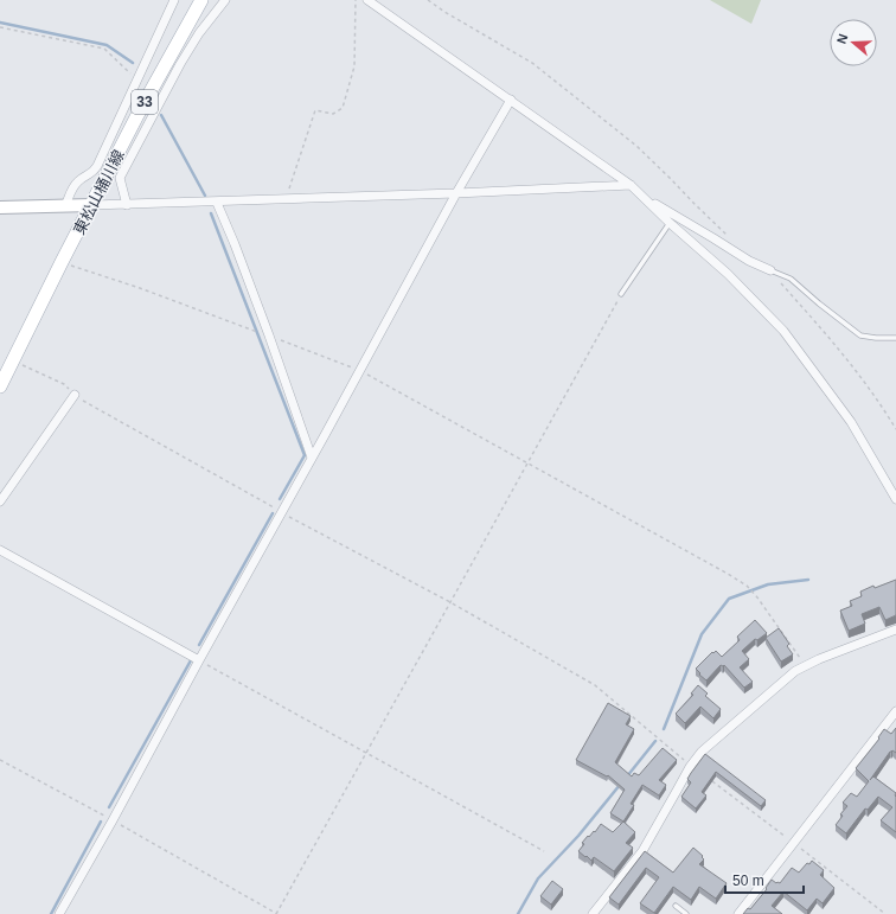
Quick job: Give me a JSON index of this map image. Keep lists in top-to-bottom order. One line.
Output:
{"streets":{"main road":["33","東松山桶川線"]},"scale_bar":"50 m","north":"left"}
